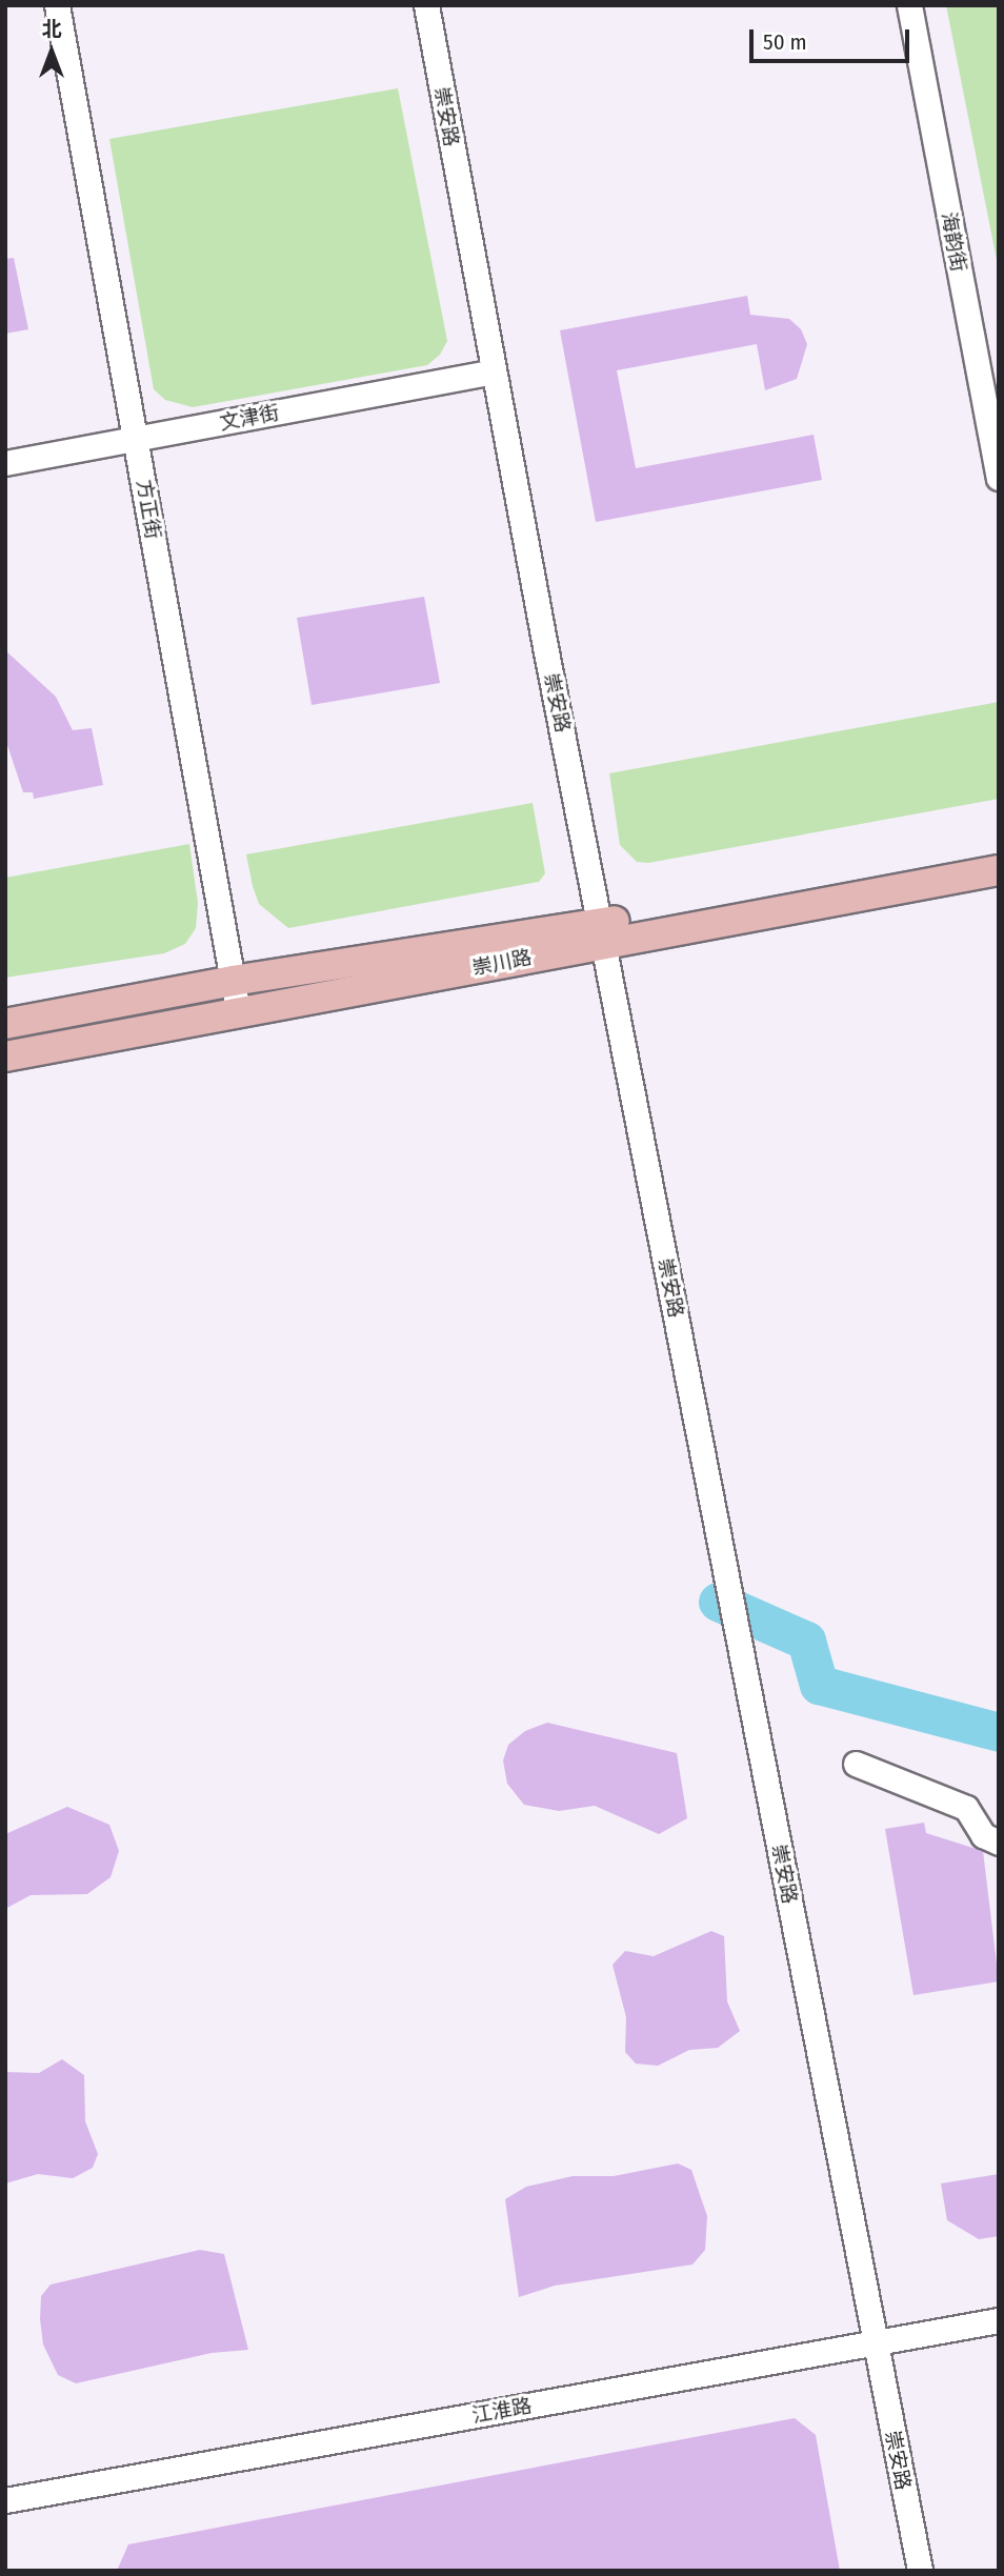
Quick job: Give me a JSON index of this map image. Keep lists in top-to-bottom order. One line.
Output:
{"streets":{"main road":["崇川路"],"street":["崇安路","海韵街","文津街","方正街","江淮路"]},"crossings":[["崇安路","文津街"],["崇安路","崇川路"],["崇安路","江淮路"],["文津街","方正街"],["方正街","崇川路"]],"scale_bar":"50 m","north":"top"}
